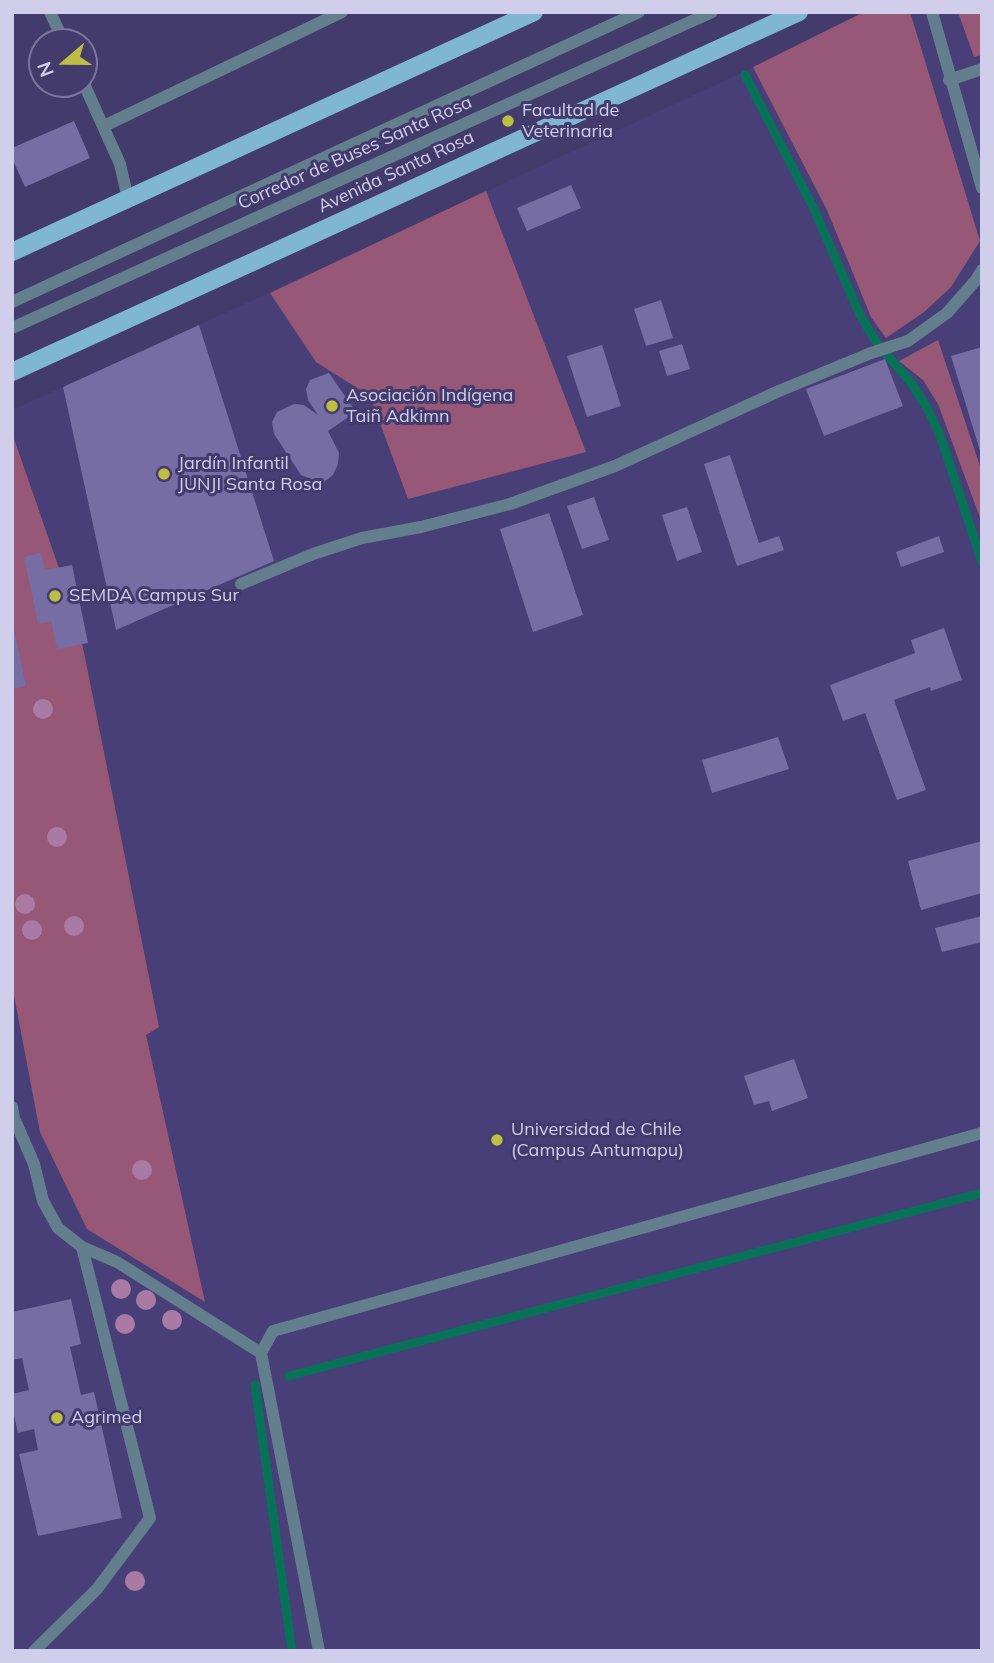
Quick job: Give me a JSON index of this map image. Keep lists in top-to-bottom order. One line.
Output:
{"streets":{"main road":["Avenida Santa Rosa"],"lane":["Corredor de Buses Santa Rosa"]},"places":["Facultad de Veterinaria","Asociación Indígena Taiñ Adkimn","Jardín Infantil JUNJI Santa Rosa","SEMDA Campus Sur","Universidad de Chile (Campus Antumapu)","Agrimed"],"north":"left"}
